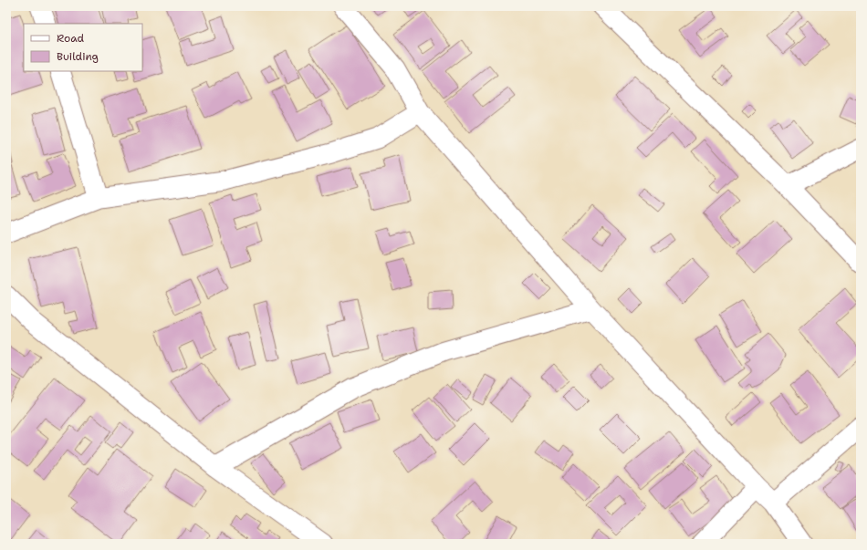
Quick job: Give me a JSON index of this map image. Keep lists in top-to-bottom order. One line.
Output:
{"legend":["Road","Building"]}
